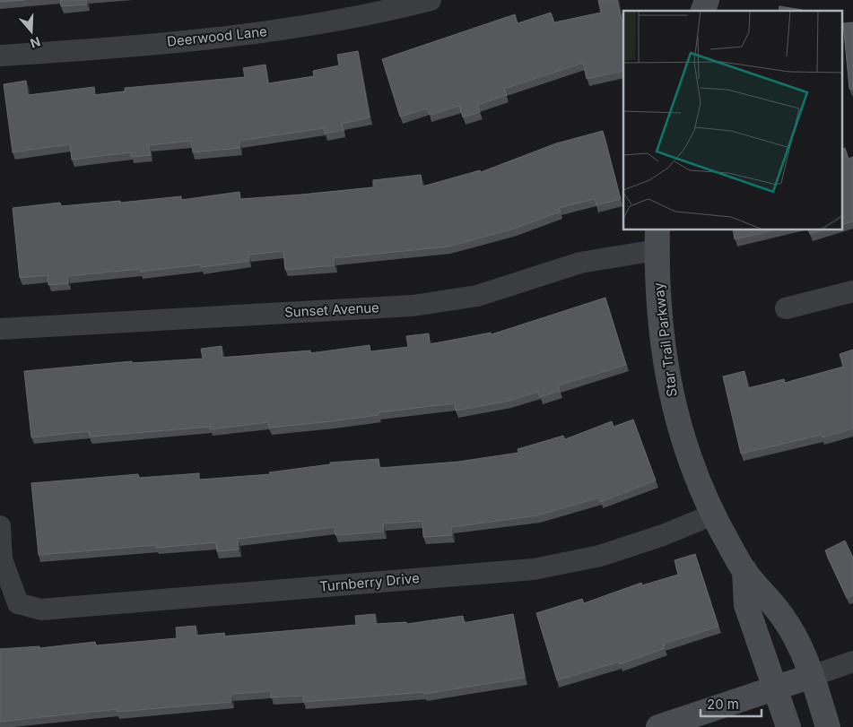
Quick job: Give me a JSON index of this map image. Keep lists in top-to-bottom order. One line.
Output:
{"streets":{"street":["Deerwood Lane","Sunset Avenue","Star Trail Parkway","Turnberry Drive"]},"crossings":[["Sunset Avenue","Star Trail Parkway"],["Star Trail Parkway","Turnberry Drive"]],"scale_bar":"20 m","north":"bottom"}
